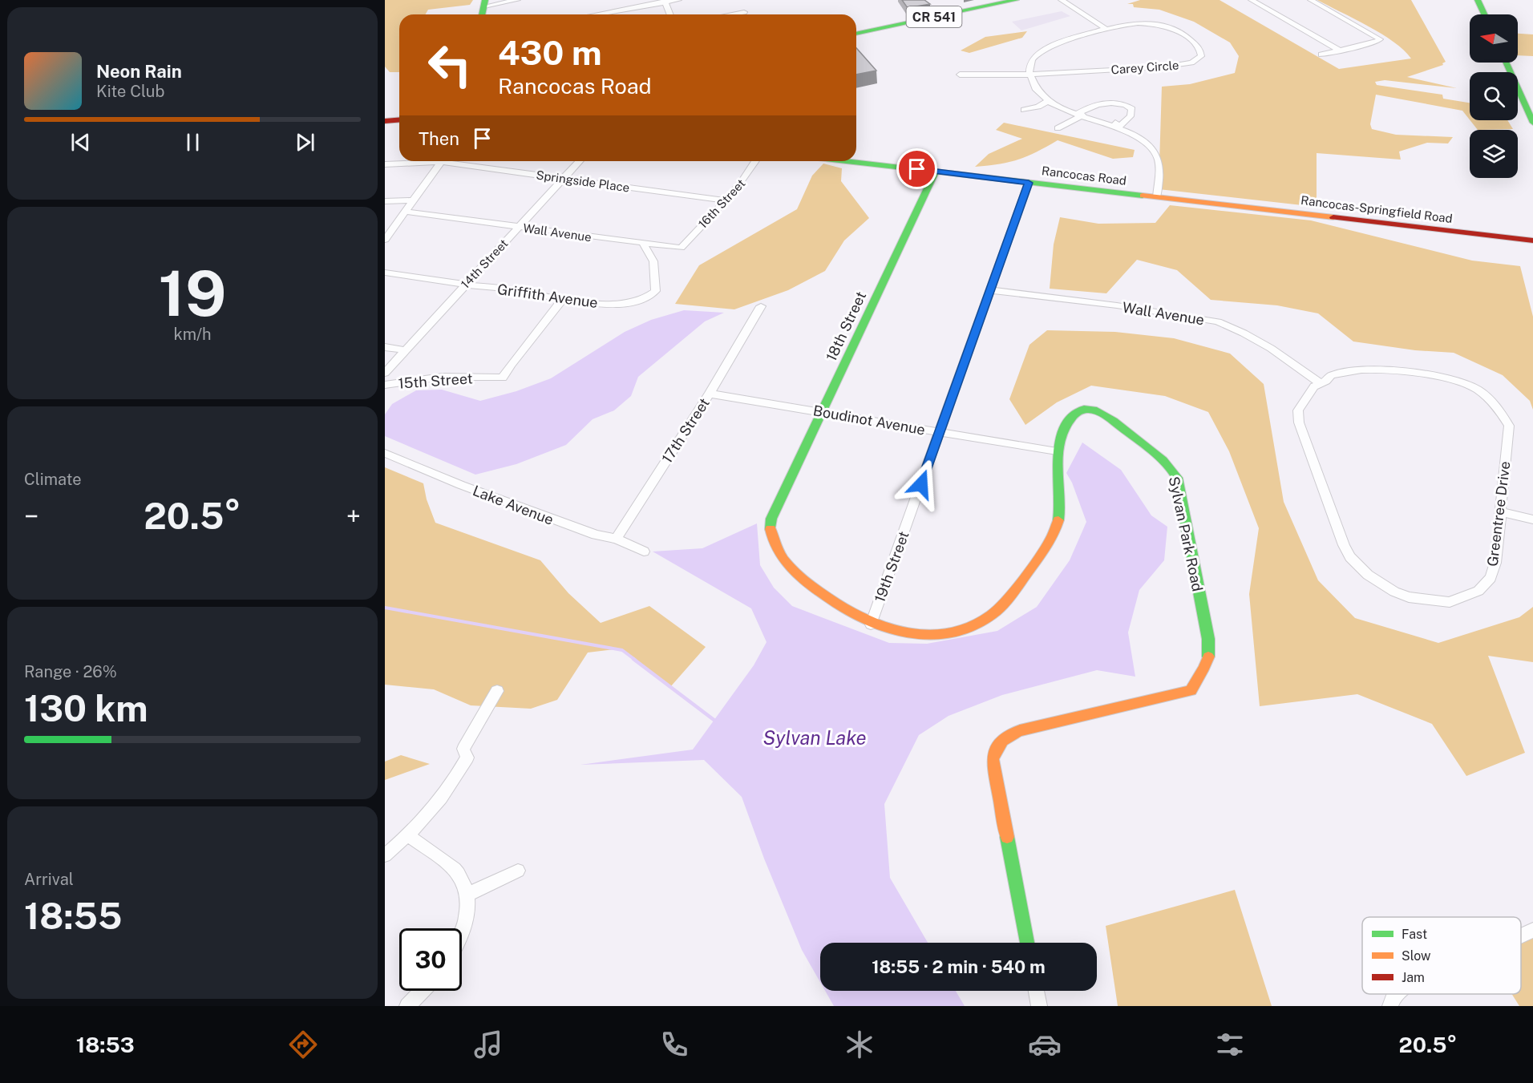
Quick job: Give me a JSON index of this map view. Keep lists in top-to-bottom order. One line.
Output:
{"streets":{"main road":["CR 541","Rancocas Road","Rancocas-Springfield Road","18th Street","Sylvan Park Road"],"street":["Carey Circle","Springside Place","16th Street","Wall Avenue","14th Street","Griffith Avenue","15th Street","Boudinot Avenue","17th Street","Lake Avenue","Greentree Drive","19th Street"]},"crossings":[["Rancocas Road","Rancocas-Springfield Road"],["Rancocas Road","18th Street"],["Rancocas Road","19th Street"],["Springside Place","16th Street"],["Springside Place","14th Street"],["16th Street","Wall Avenue"],["Wall Avenue","14th Street"],["Wall Avenue","Griffith Avenue"],["Wall Avenue","Greentree Drive"],["Wall Avenue","19th Street"],["14th Street","Griffith Avenue"],["Griffith Avenue","15th Street"],["18th Street","Boudinot Avenue"],["18th Street","Sylvan Park Road"],["Boudinot Avenue","17th Street"],["Boudinot Avenue","Sylvan Park Road"],["Boudinot Avenue","19th Street"],["17th Street","Lake Avenue"],["Sylvan Park Road","19th Street"]],"water":["Sylvan Lake"],"legend":["Fast","Slow","Jam"],"north":"left","page":{"turn":["430 m","Rancocas Road"],"song":["Neon Rain","Kite Club"],"then":"Then","tile":[["19","km/h"],"Climate",["Range · 26%","130 km"],["Arrival","18:55"]],"heat":["−","20.5°","+"],"limit":"30","trip":"18:55 · 2 min · 540 m","tabs":["18:53","20.5°"]}}
